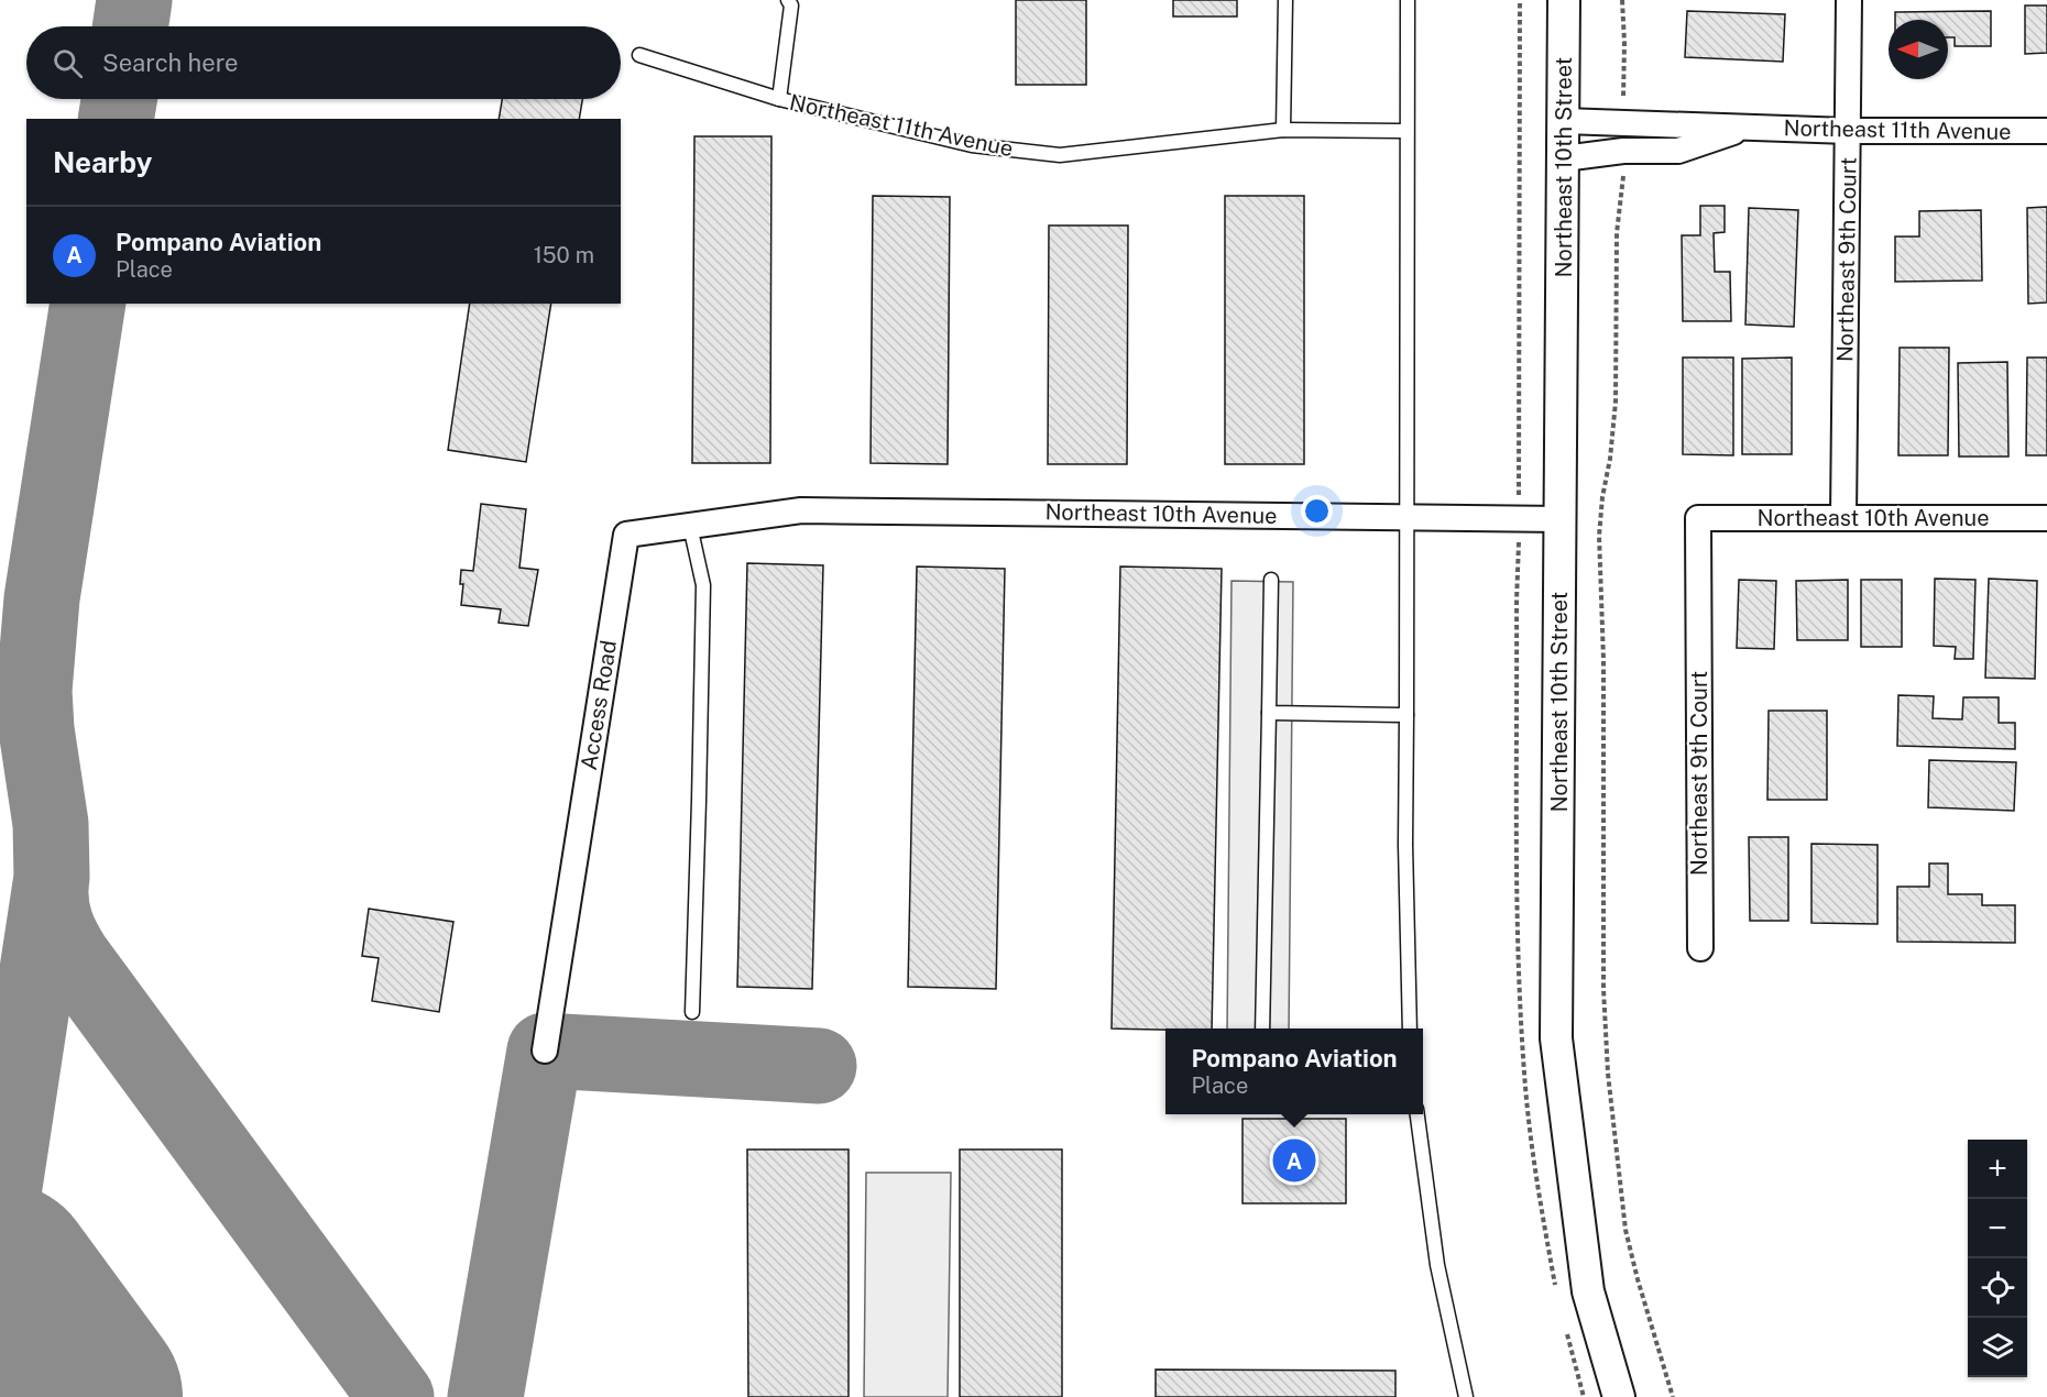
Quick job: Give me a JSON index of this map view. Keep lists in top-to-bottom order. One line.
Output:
{"streets":{"street":["Northeast 11th Avenue","Northeast 10th Street","Northeast 9th Court","Northeast 10th Avenue","Access Road"]},"crossings":[["Northeast 11th Avenue","Northeast 10th Street"],["Northeast 11th Avenue","Northeast 9th Court"],["Northeast 10th Street","Northeast 10th Avenue"],["Northeast 9th Court","Northeast 10th Avenue"],["Northeast 10th Avenue","Access Road"]],"north":"left","page":{"search":"Search here","heading":"Nearby","list":[{"mark":"A","name":"Pompano Aviation","note":"Place","value":"150 m"}],"popup":["Pompano Aviation","Place"],"pins":"A","map_buttons":["+","−"]}}
